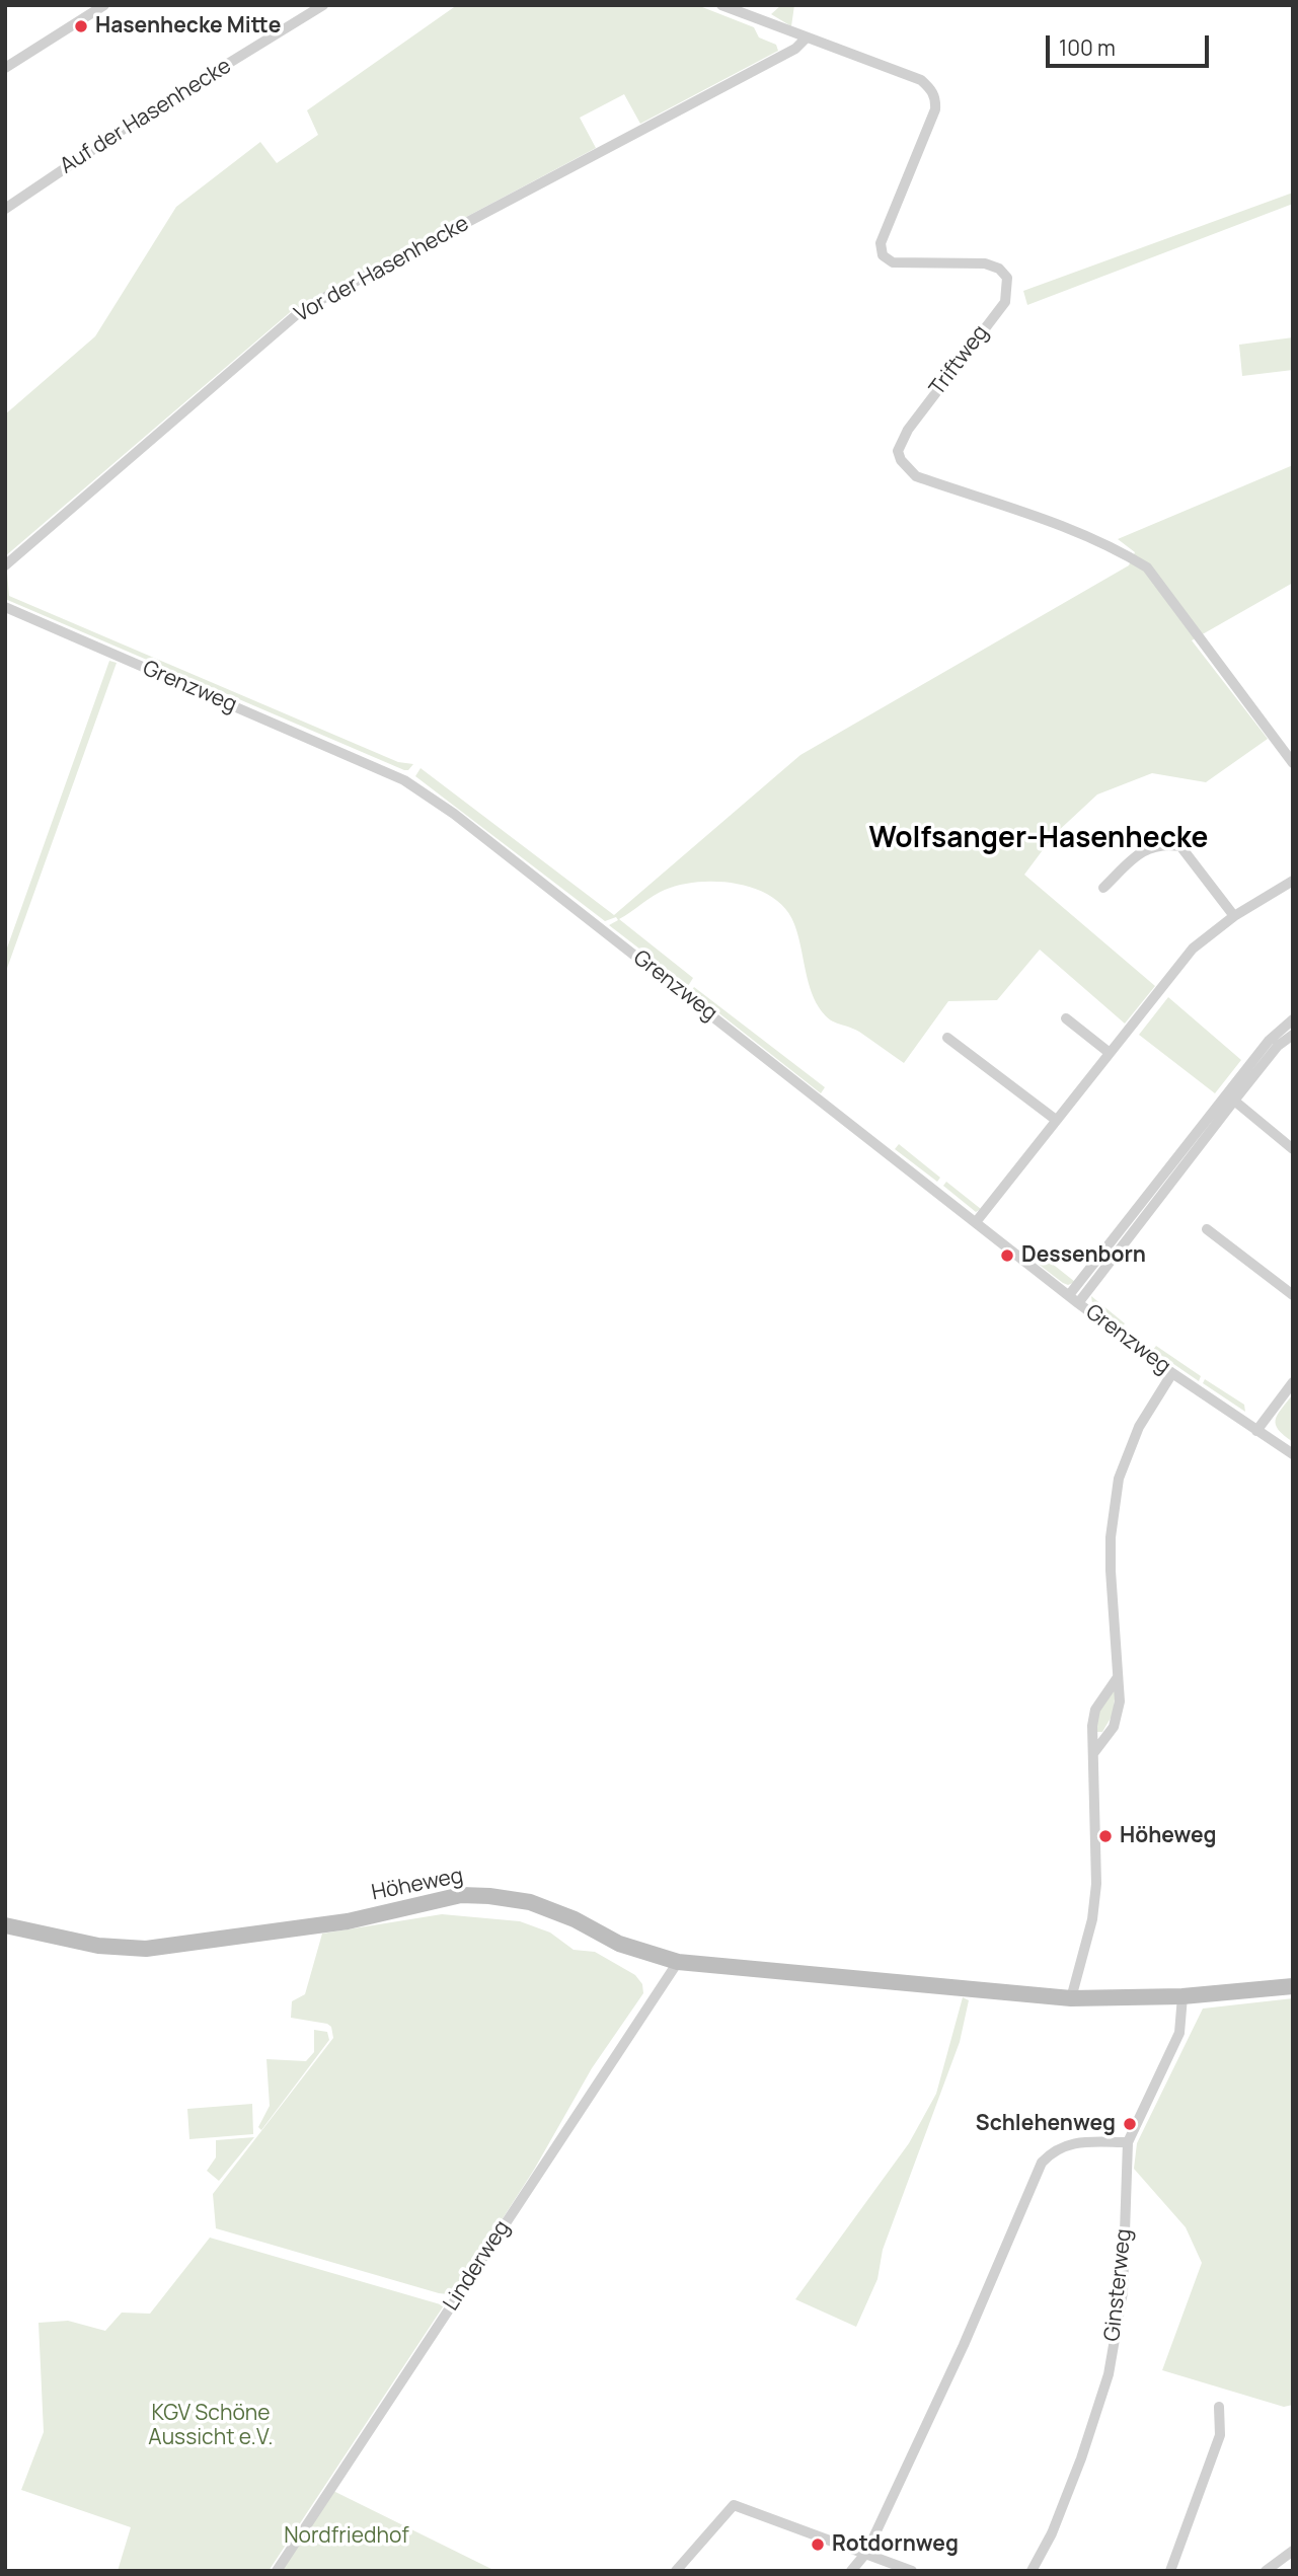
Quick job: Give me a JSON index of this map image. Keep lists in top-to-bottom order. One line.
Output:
{"streets":{"street":["Auf der Hasenhecke","Vor der Hasenhecke","Triftweg","Grenzweg","Höheweg","Linderweg","Ginsterweg"]},"crossings":[["Vor der Hasenhecke","Triftweg"],["Höheweg","Linderweg"],["Höheweg","Ginsterweg"]],"districts":["Wolfsanger-Hasenhecke"],"parks":["KGV Schöne Aussicht e.V.","Nordfriedhof"],"places":["Hasenhecke Mitte","Dessenborn","Höheweg","Schlehenweg","Rotdornweg"],"scale_bar":"100 m"}
